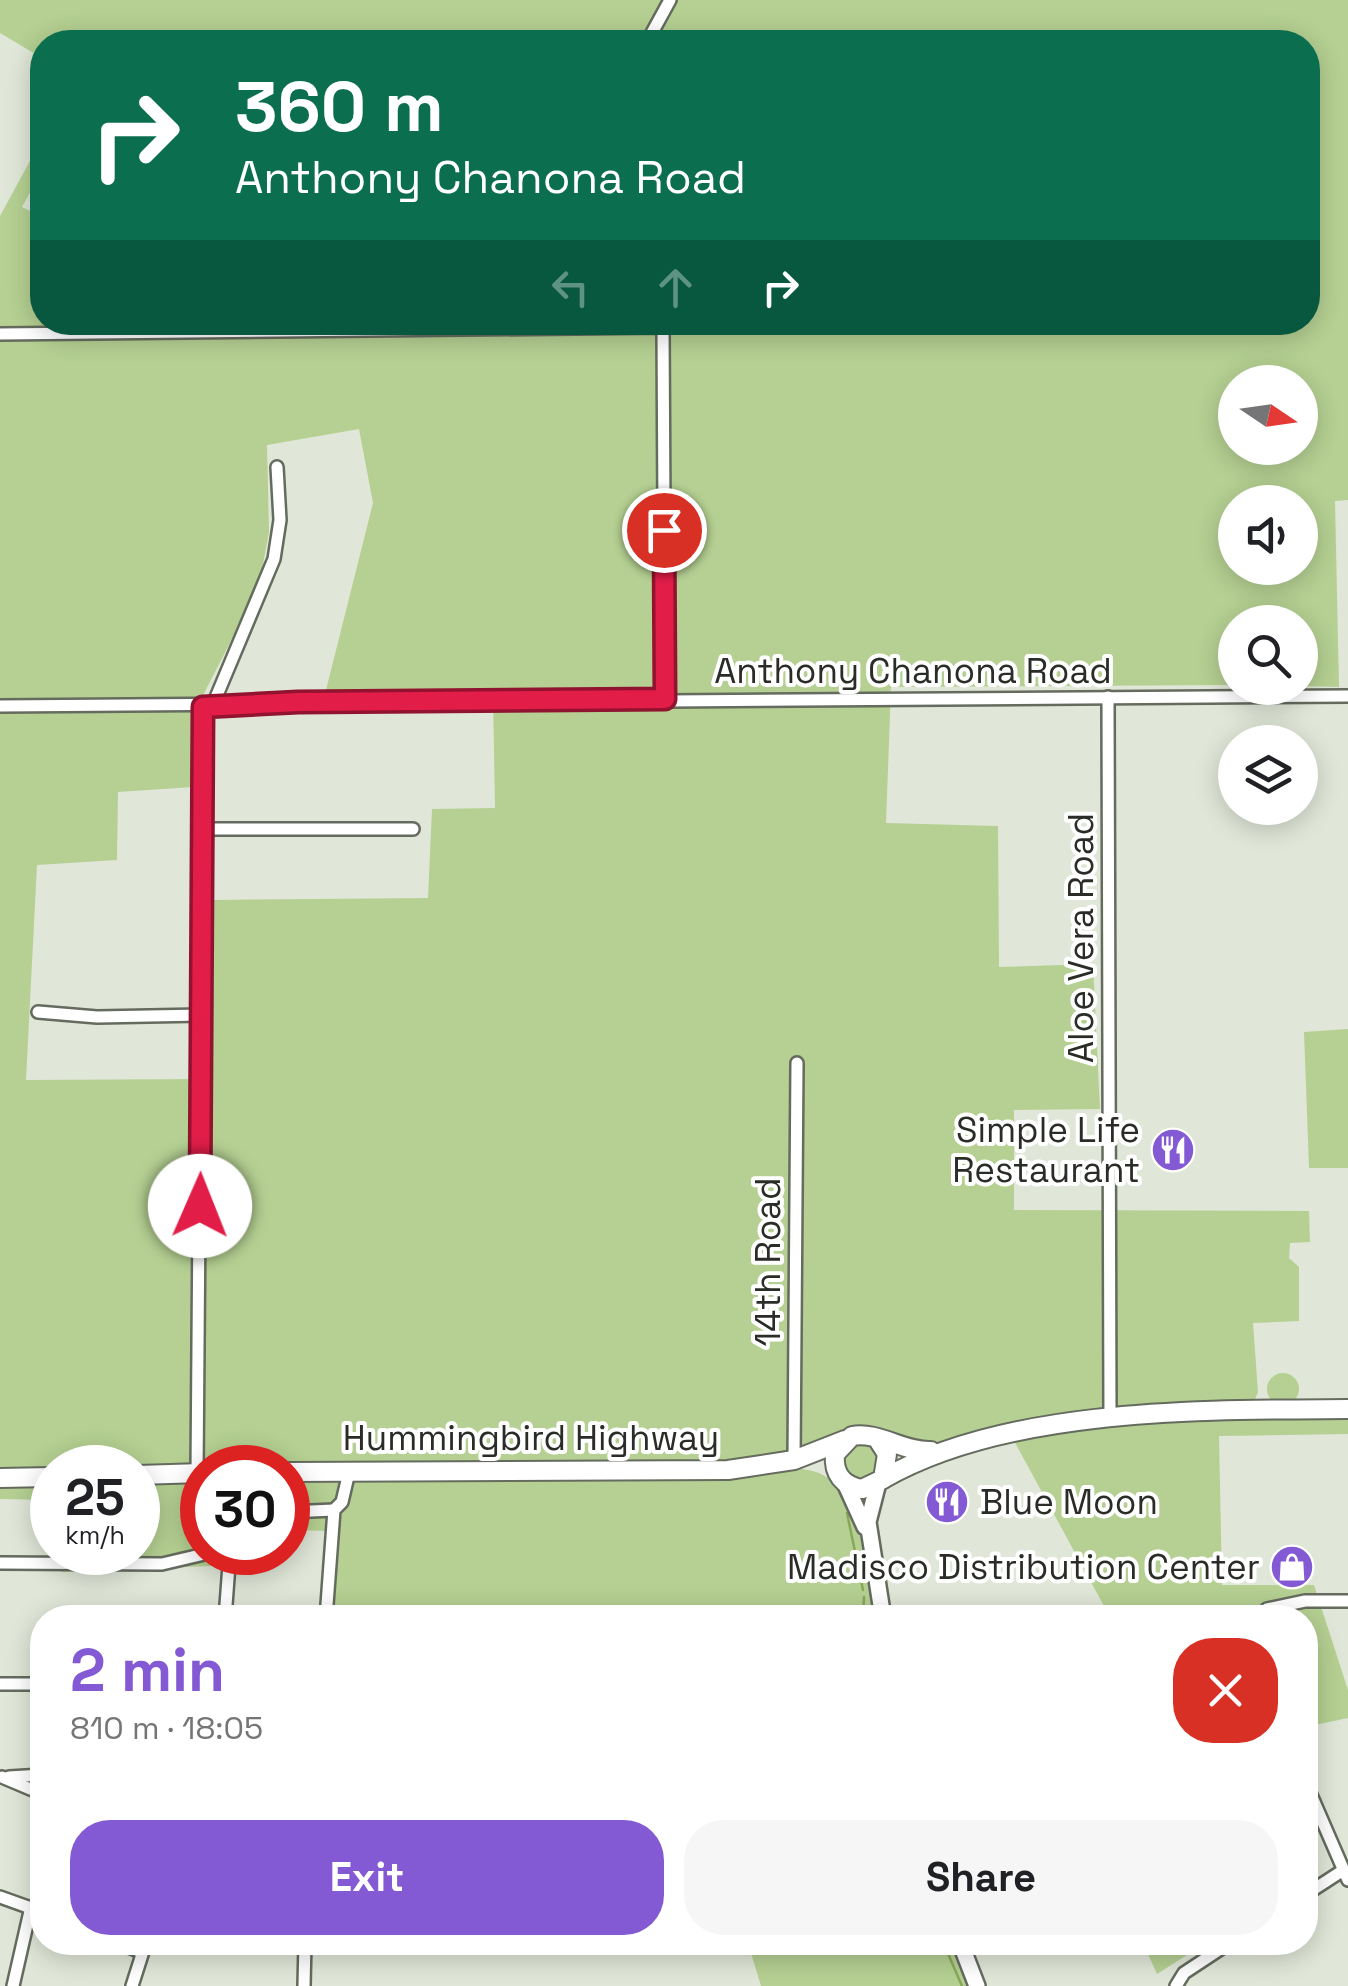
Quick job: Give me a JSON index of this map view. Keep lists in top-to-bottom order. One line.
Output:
{"streets":{"main road":["Hummingbird Highway"],"street":["Anthony Chanona Road","Aloe Vera Road","14th Road"]},"crossings":[["Anthony Chanona Road","Aloe Vera Road"],["14th Road","Hummingbird Highway"]],"places":{"restaurant":["Simple Life Restaurant","Blue Moon"],"shop":["Madisco Distribution Center"]},"north":"right","page":{"turn":["360 m","Anthony Chanona Road"],"speed":"25 km/h","limit":"30","heading":["2 min","810 m · 18:05"],"buttons":["Exit","Share"]}}
